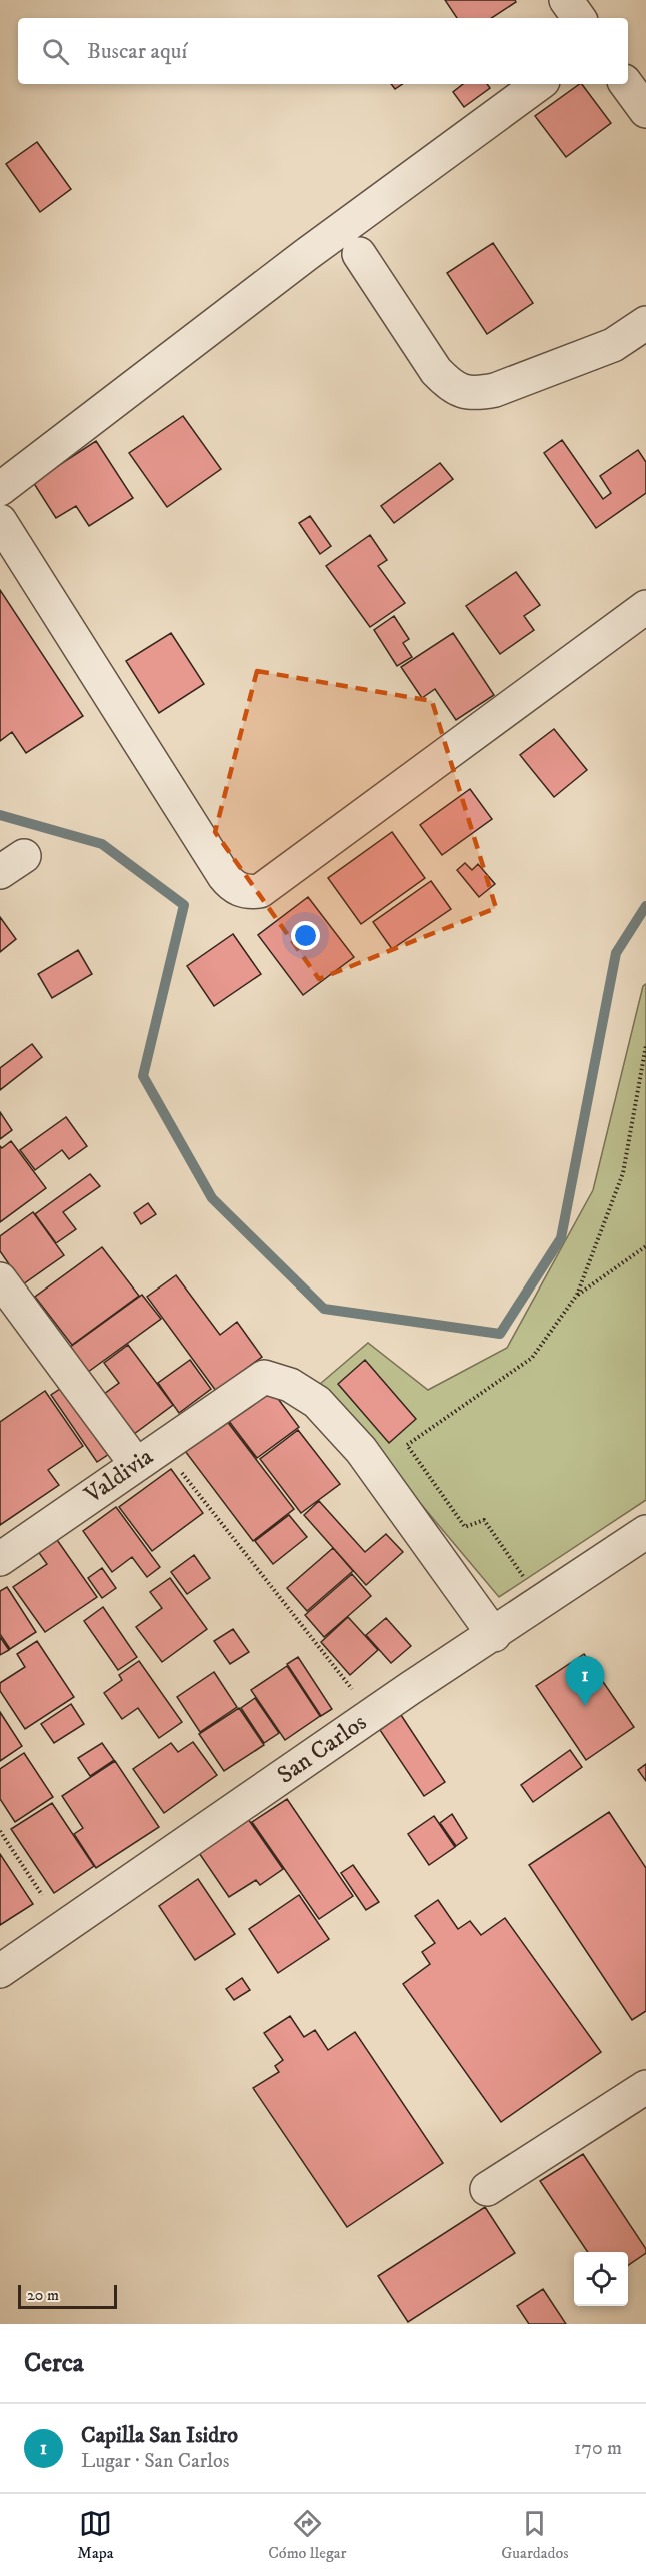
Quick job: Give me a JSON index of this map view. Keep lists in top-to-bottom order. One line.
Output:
{"streets":{"street":["Valdivia","San Carlos"]},"crossings":[["Valdivia","San Carlos"]],"scale_bar":"20 m","page":{"search":"Buscar aquí","pins":"1","scale":"20 m","heading":"Cerca","list":[{"mark":"1","name":"Capilla San Isidro","note":"Lugar · San Carlos","value":"170 m"}],"nav":["Mapa","Cómo llegar","Guardados"]}}
